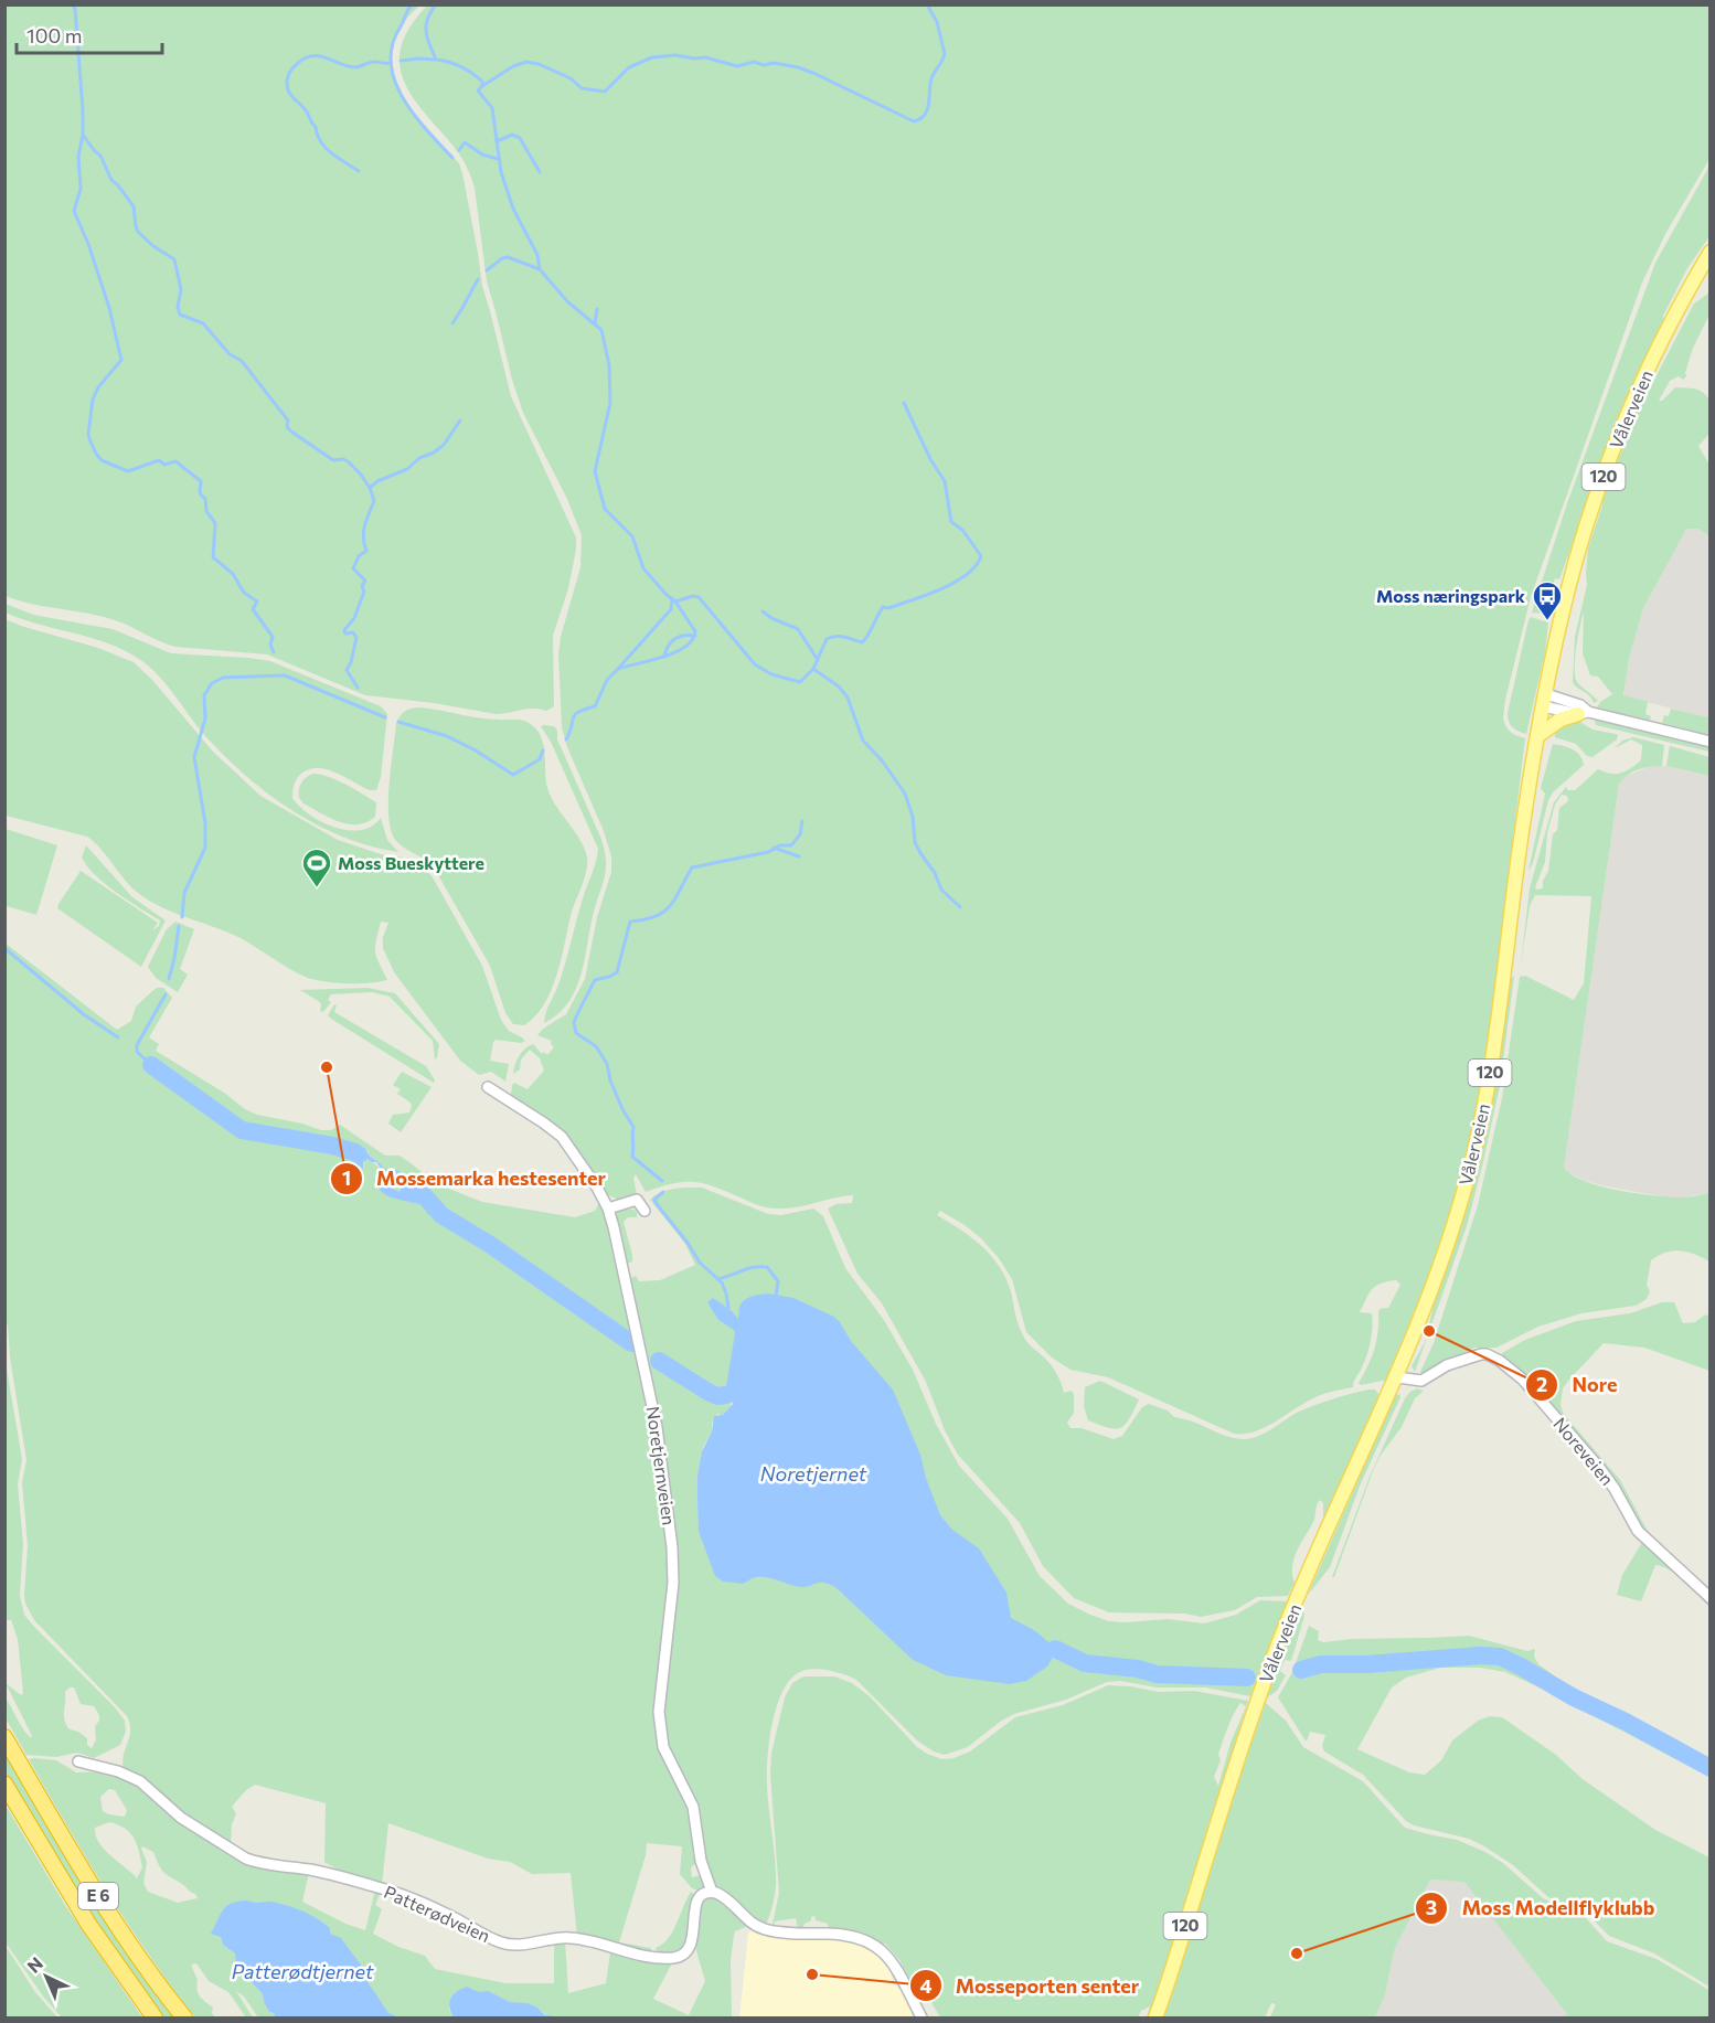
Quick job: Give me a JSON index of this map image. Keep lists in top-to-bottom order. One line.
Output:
{"streets":{"highway":["E 6"],"main road":["Vålerveien","120"],"street":["Noreveien","Noretjernveien","Patterødveien"]},"crossings":[["Vålerveien","Noreveien"],["Noretjernveien","Patterødveien"]],"water":["Noretjernet","Patterødtjernet"],"places":{"bus stop":["Moss næringspark"],"sports":["Moss Bueskyttere"],"other":["Mossemarka hestesenter","Nore","Moss Modellflyklubb","Mosseporten senter"]},"scale_bar":"100 m","north":"top left"}
